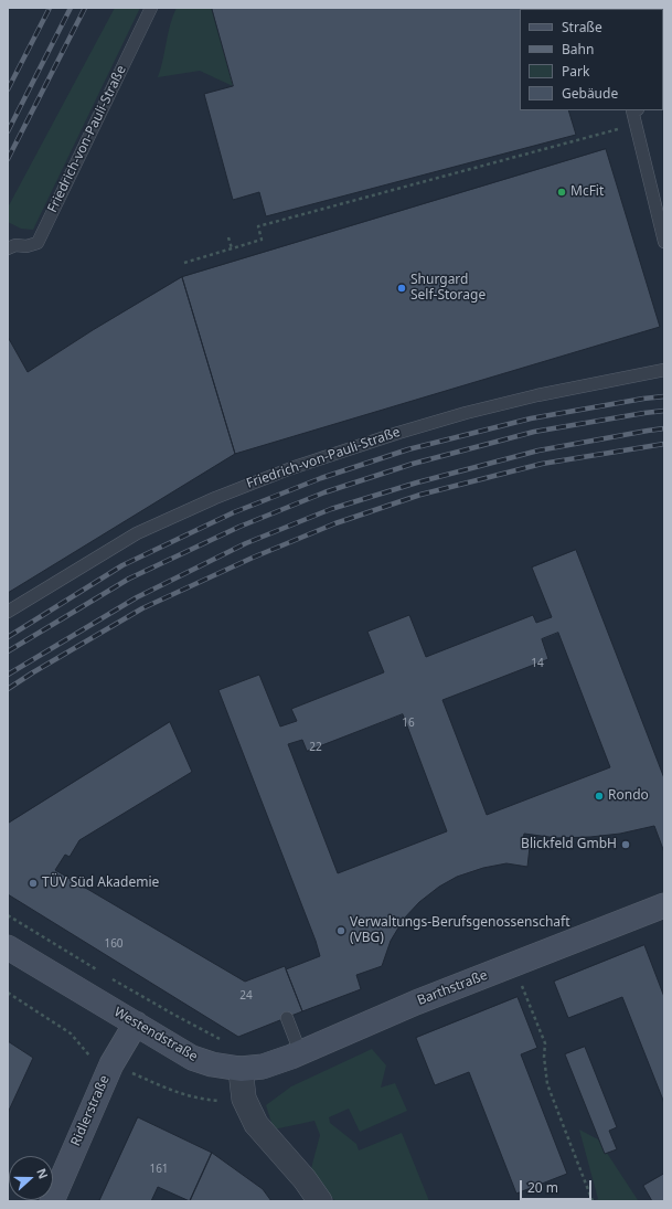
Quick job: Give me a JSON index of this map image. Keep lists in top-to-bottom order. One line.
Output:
{"streets":{"street":["Barthstraße","Westendstraße","Ridlerstraße"],"lane":["Friedrich-von-Pauli-Straße"]},"crossings":[["Barthstraße","Westendstraße"],["Westendstraße","Ridlerstraße"]],"places":["McFit","Shurgard Self-Storage","Rondo","Blickfeld GmbH","TÜV Süd Akademie","Verwaltungs-Berufsgenossenschaft (VBG)"],"house_numbers":["14","16","22","160","24","161"],"legend":["Straße","Bahn","Park","Gebäude"],"scale_bar":"20 m","north":"right"}
